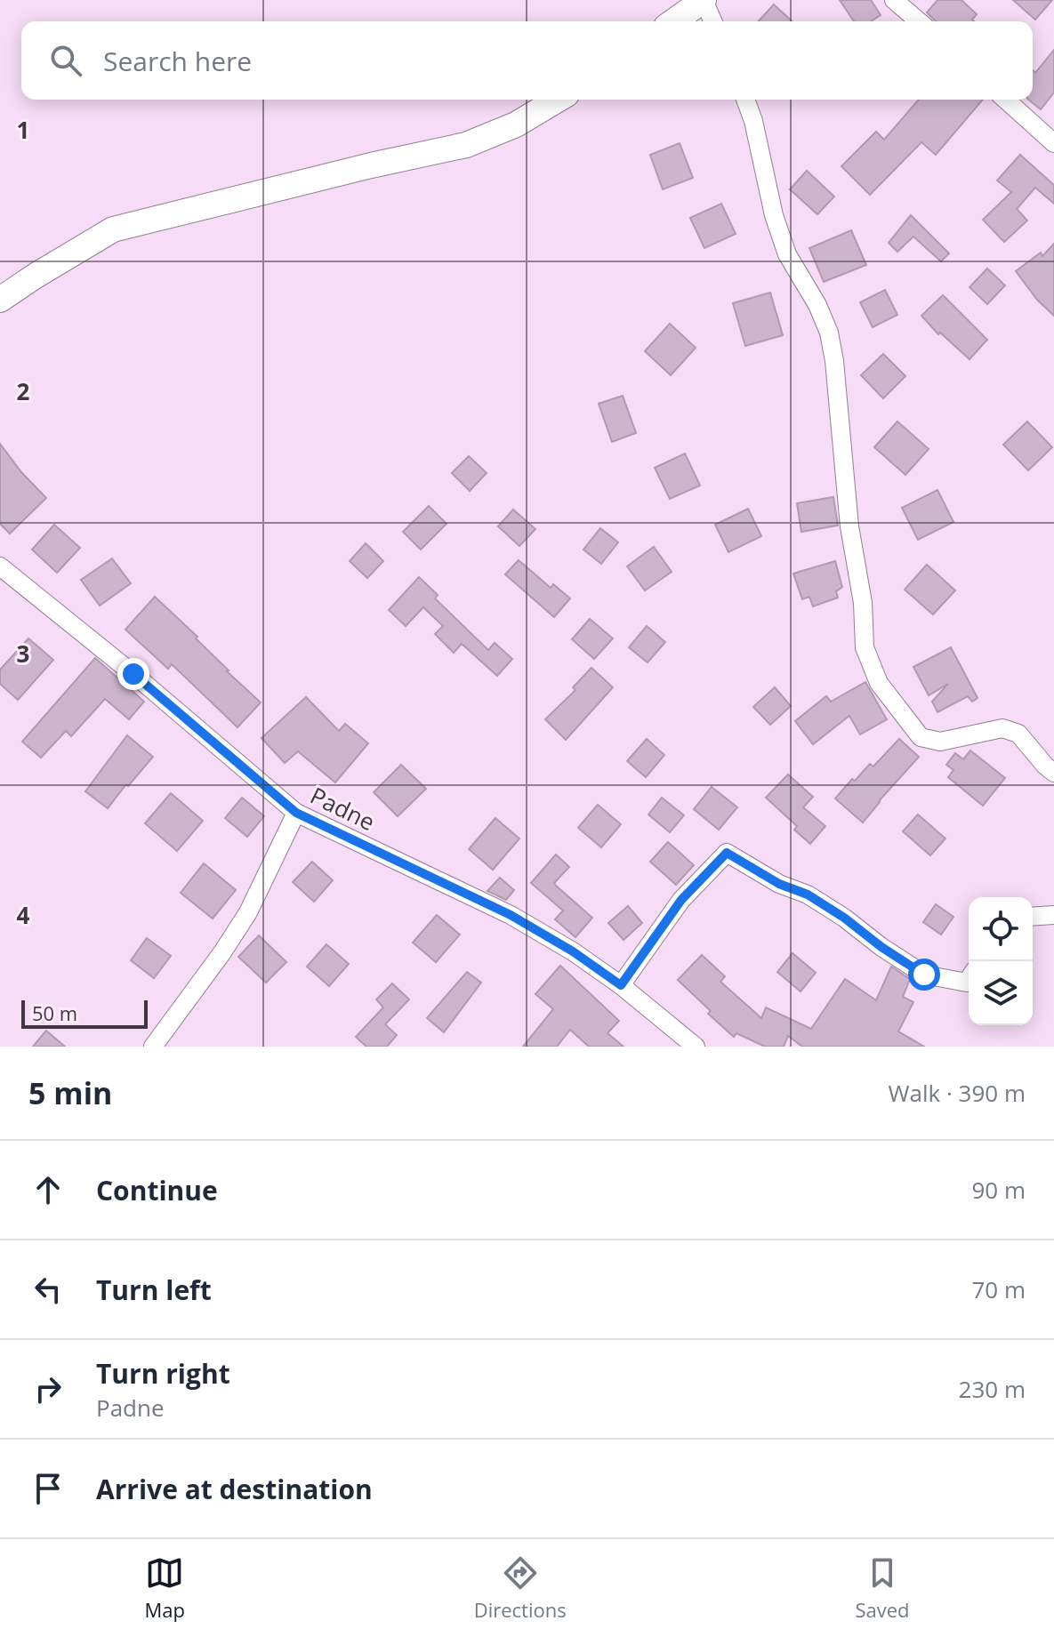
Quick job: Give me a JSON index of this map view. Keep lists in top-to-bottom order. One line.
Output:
{"streets":{"street":["Padne"]},"scale_bar":"50 m","page":{"search":"Search here","scale":"50 m","heading":["5 min","Walk · 390 m"],"list":[["Continue","90 m"],["Turn left","70 m"],["Turn right","Padne","230 m"],"Arrive at destination"],"nav":["Map","Directions","Saved"]},"grid":{"rows":["1","2","3","4"]}}
